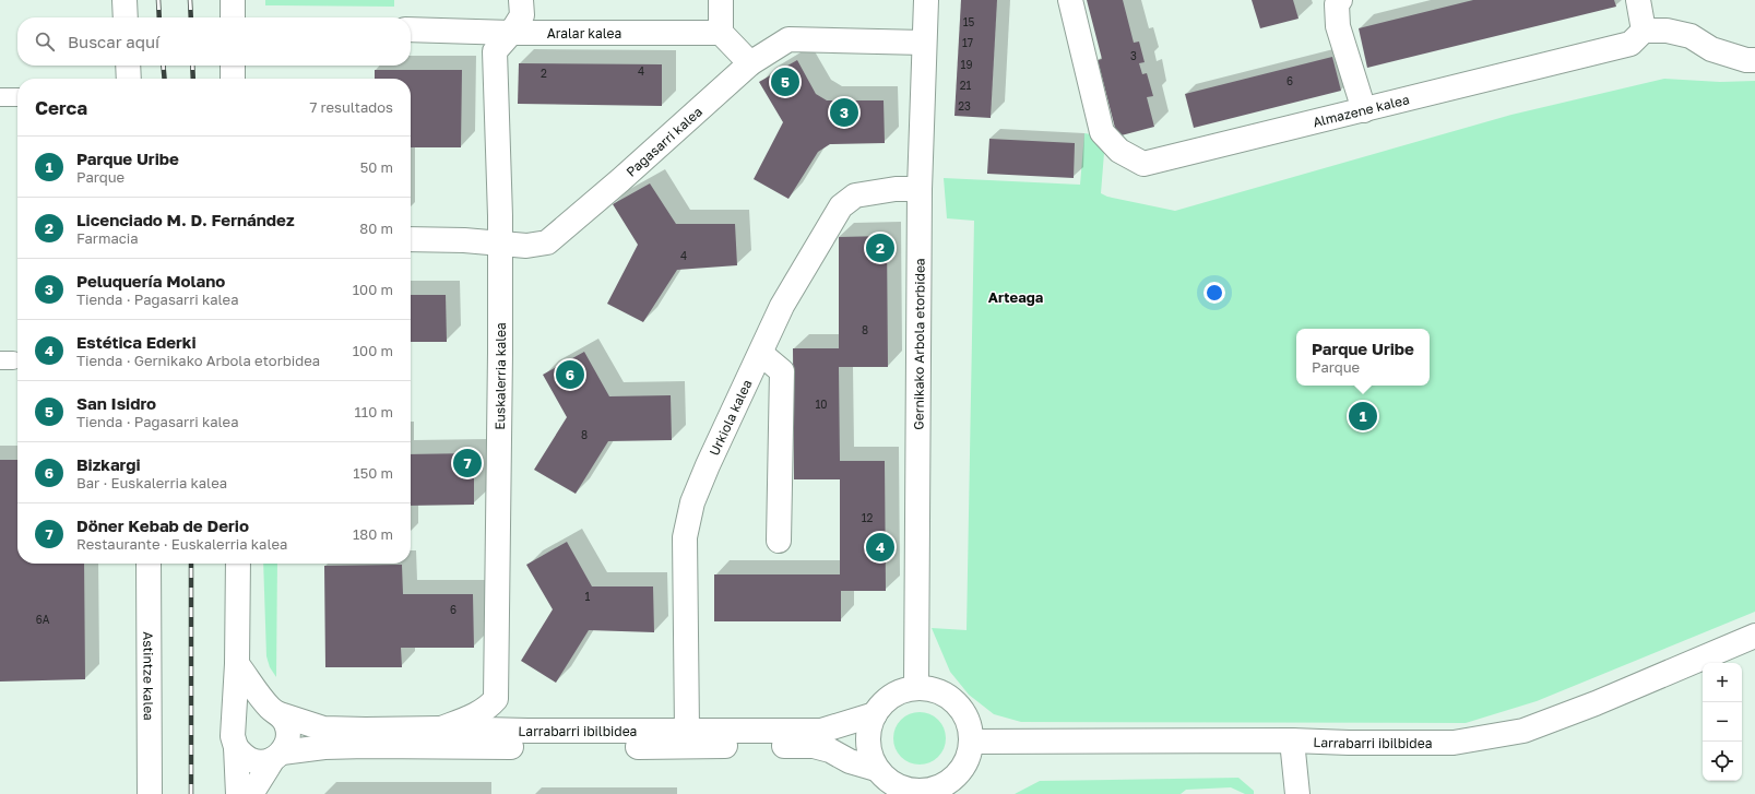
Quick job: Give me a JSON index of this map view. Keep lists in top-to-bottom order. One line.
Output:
{"streets":{"street":["Aralar kalea","Almazene kalea","Pagasarri kalea","Gernikako Arbola etorbidea","Euskalerria kalea","Urkiola kalea","Astintze kalea","Larrabarri ibilbidea"]},"crossings":[["Aralar kalea","Euskalerria kalea"],["Pagasarri kalea","Gernikako Arbola etorbidea"],["Pagasarri kalea","Euskalerria kalea"],["Gernikako Arbola etorbidea","Urkiola kalea"],["Gernikako Arbola etorbidea","Larrabarri ibilbidea"],["Euskalerria kalea","Larrabarri ibilbidea"],["Urkiola kalea","Larrabarri ibilbidea"]],"districts":["Arteaga"],"house_numbers":["15","17","3","19","4","2","6","21","23","4","8","10","8","12","1","6","6A"],"page":{"search":"Buscar aquí","pins":["5","3","2","6","1","7","4"],"heading":["Cerca","7 resultados"],"list":[{"mark":"1","name":"Parque Uribe","note":"Parque","value":"50 m"},{"mark":"2","name":"Licenciado M. D. Fernández","note":"Farmacia","value":"80 m"},{"mark":"3","name":"Peluquería Molano","note":"Tienda · Pagasarri kalea","value":"100 m"},{"mark":"4","name":"Estética Ederki","note":"Tienda · Gernikako Arbola etorbidea","value":"100 m"},{"mark":"5","name":"San Isidro","note":"Tienda · Pagasarri kalea","value":"110 m"},{"mark":"6","name":"Bizkargi","note":"Bar · Euskalerria kalea","value":"150 m"},{"mark":"7","name":"Döner Kebab de Derio","note":"Restaurante · Euskalerria kalea","value":"180 m"}],"popup":["Parque Uribe","Parque"],"map_buttons":["+","−"]}}
